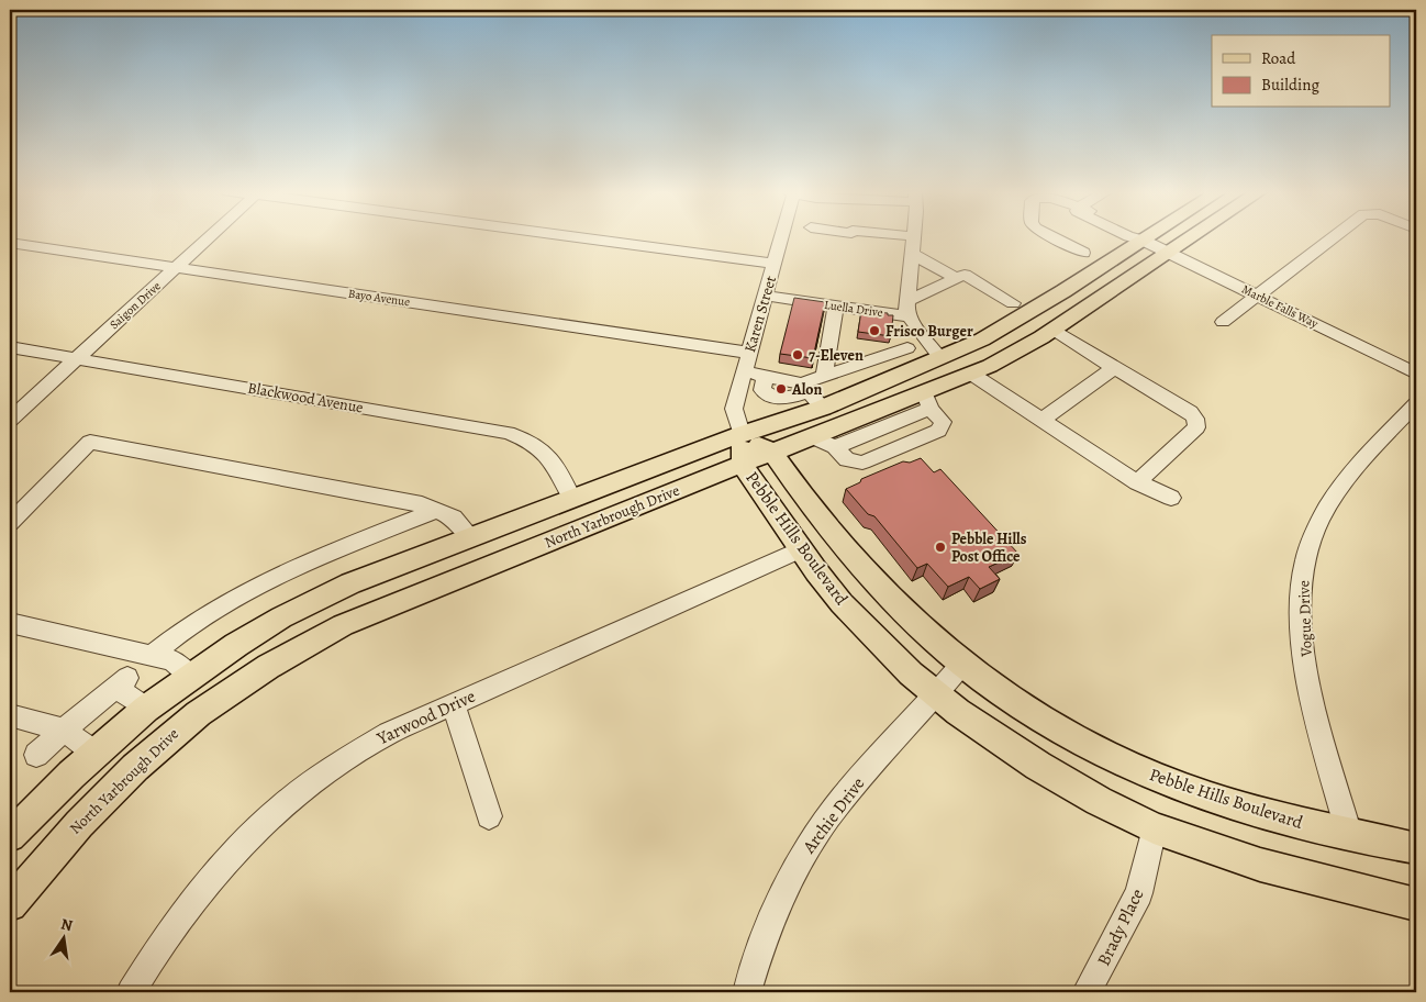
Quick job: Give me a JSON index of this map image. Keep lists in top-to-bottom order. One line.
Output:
{"streets":{"main road":["North Yarbrough Drive","Pebble Hills Boulevard"],"street":["Bayo Avenue","Saigon Drive","Marble Falls Way","Luella Drive","Karen Street","Blackwood Avenue","Vogue Drive","Yarwood Drive","Archie Drive","Brady Place"]},"crossings":[["Bayo Avenue","Saigon Drive"],["Bayo Avenue","Karen Street"],["Saigon Drive","Blackwood Avenue"],["Marble Falls Way","North Yarbrough Drive"],["Luella Drive","Karen Street"],["Karen Street","North Yarbrough Drive"],["Karen Street","Pebble Hills Boulevard"],["Blackwood Avenue","North Yarbrough Drive"],["North Yarbrough Drive","Pebble Hills Boulevard"],["Pebble Hills Boulevard","Vogue Drive"],["Pebble Hills Boulevard","Yarwood Drive"],["Pebble Hills Boulevard","Archie Drive"],["Pebble Hills Boulevard","Brady Place"]],"places":["Frisco Burger","7-Eleven","Alon","Pebble Hills Post Office"],"legend":["Road","Building"],"north":"top"}
